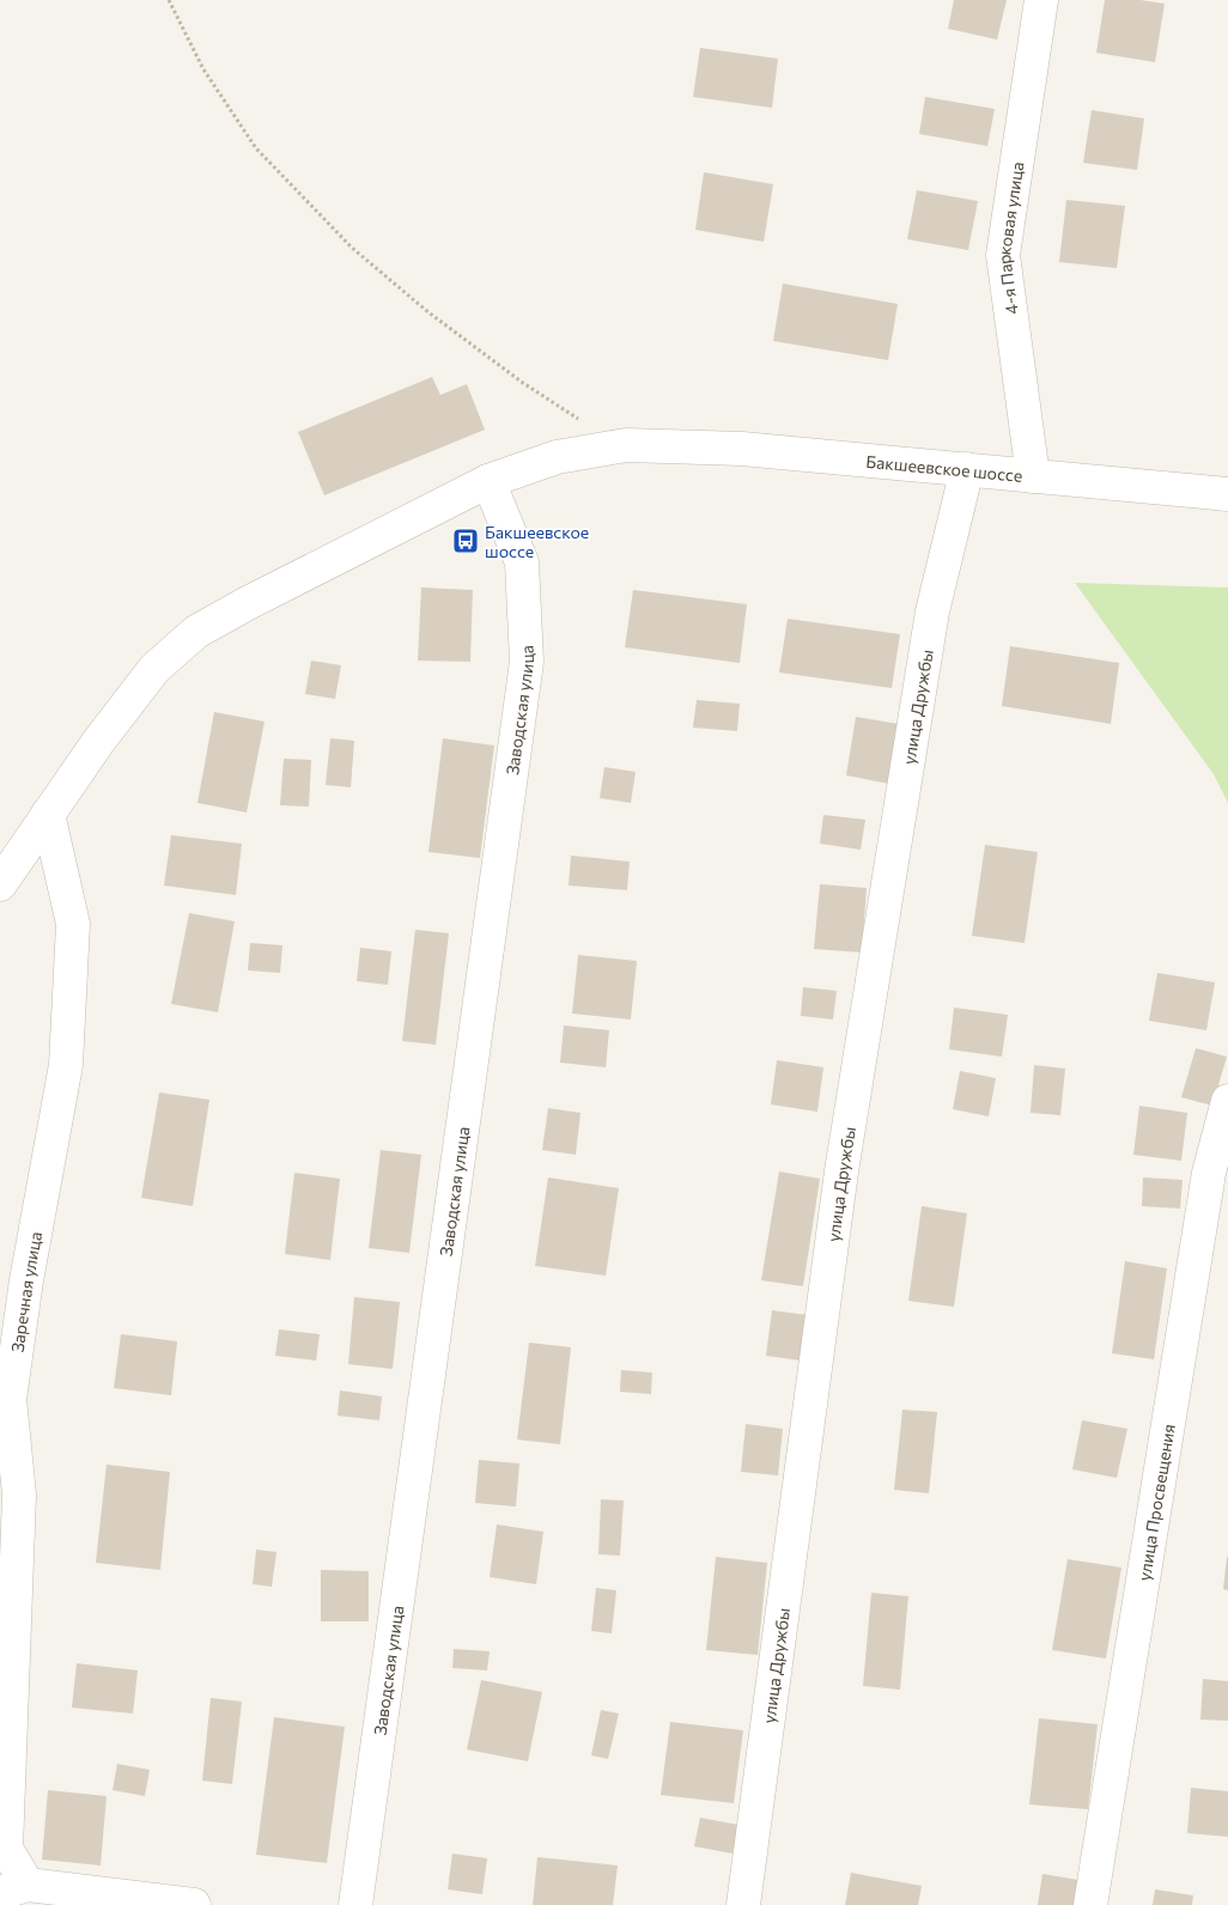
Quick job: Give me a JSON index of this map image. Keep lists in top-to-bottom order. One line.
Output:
{"streets":{"street":["4-я Парковая улица","Бакшеевское шоссе","улица Дружбы","Заводская улица","Заречная улица","улица Просвещения"]},"crossings":[["4-я Парковая улица","Бакшеевское шоссе"],["Бакшеевское шоссе","улица Дружбы"],["Бакшеевское шоссе","Заводская улица"],["Бакшеевское шоссе","Заречная улица"]],"places":{"bus stop":["Бакшеевское шоссе"]}}
